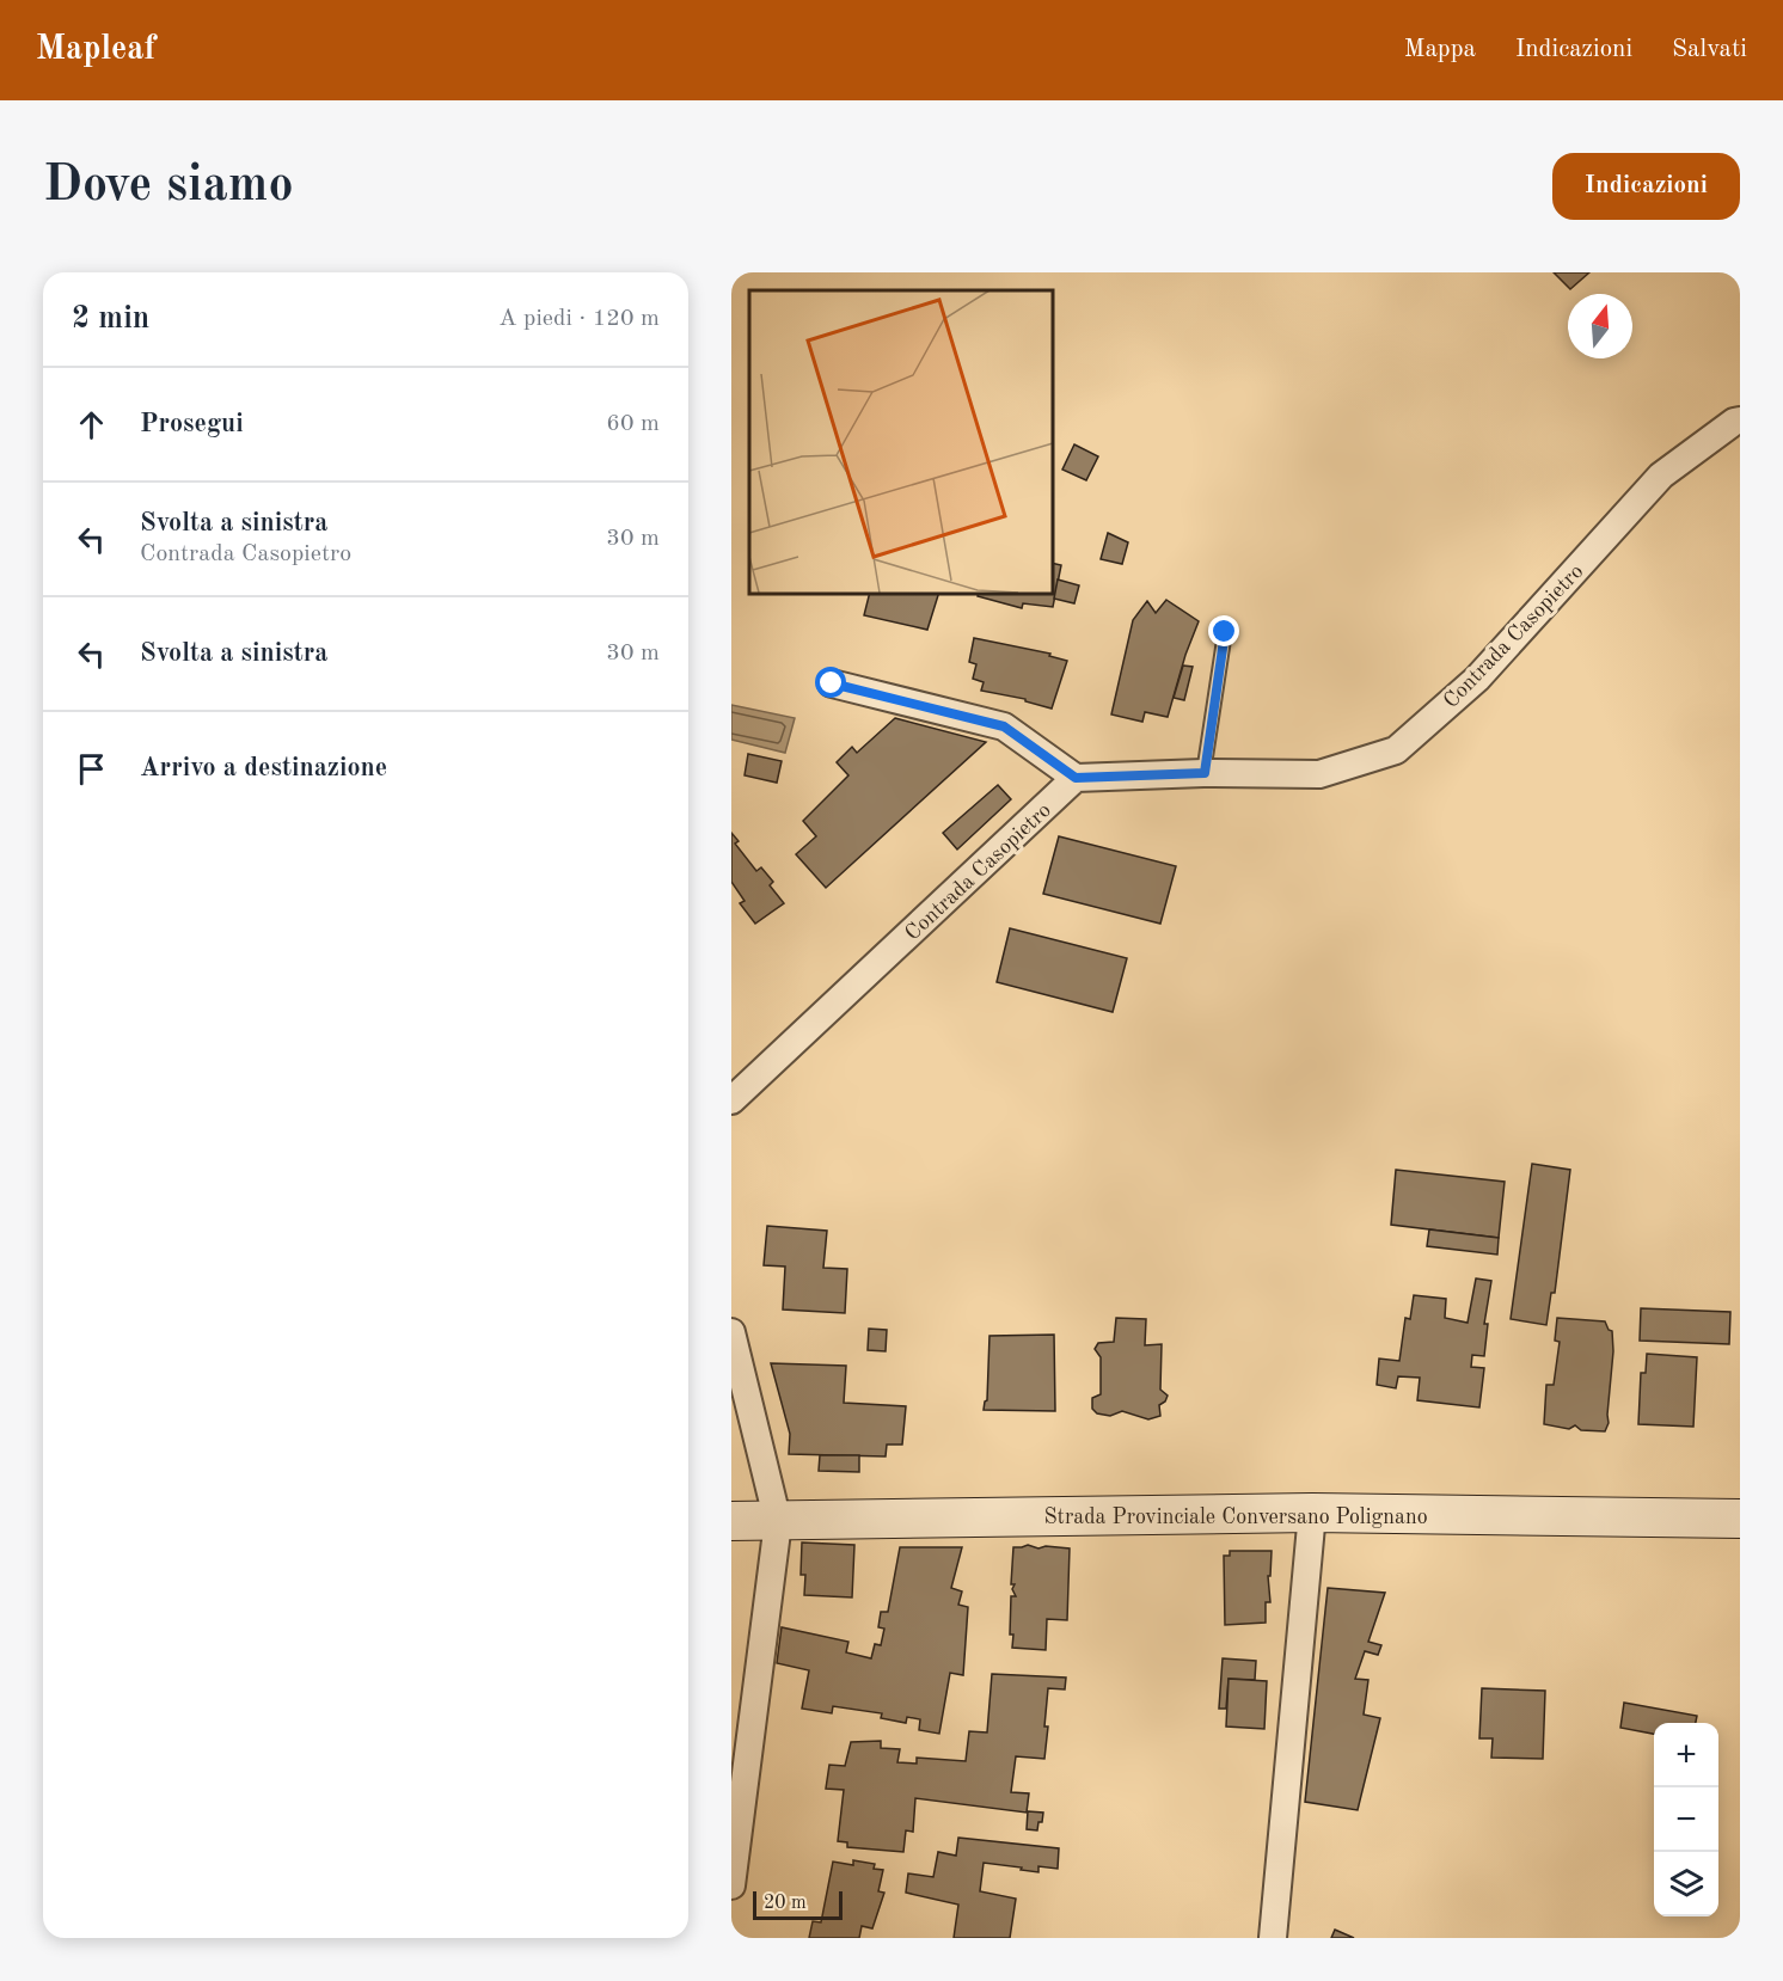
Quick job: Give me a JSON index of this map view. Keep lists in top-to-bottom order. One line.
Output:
{"streets":{"main road":["Strada Provinciale Conversano Polignano"],"street":["Contrada Casopietro"]},"scale_bar":"20 m","north":"top","page":{"header":"Mapleaf","nav":["Mappa","Indicazioni","Salvati"],"buttons":"Indicazioni","title":"Dove siamo","heading":["2 min","A piedi · 120 m"],"list":[["Prosegui","60 m"],["Svolta a sinistra","Contrada Casopietro","30 m"],["Svolta a sinistra","30 m"],"Arrivo a destinazione"],"map_buttons":["+","−"],"scale":"20 m"}}
